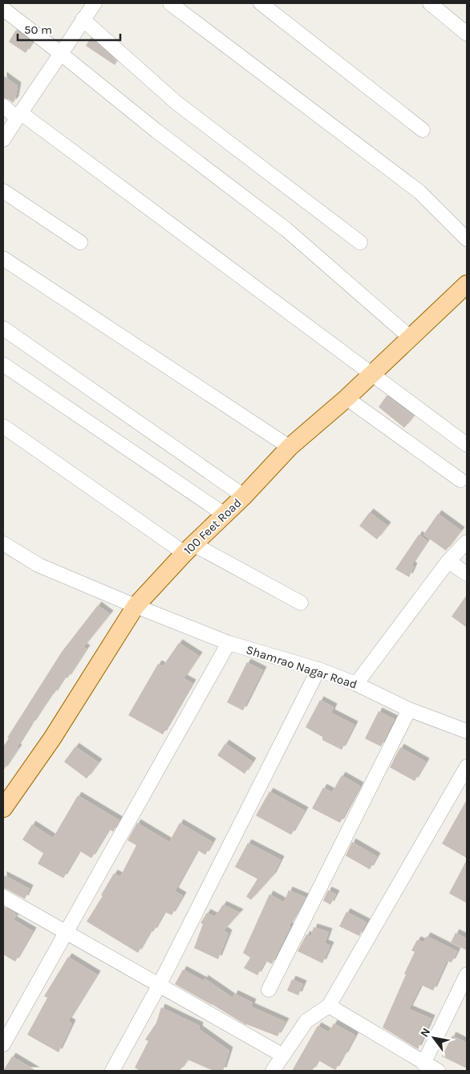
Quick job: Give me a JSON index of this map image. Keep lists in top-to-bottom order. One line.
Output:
{"streets":{"main road":["100 Feet Road"],"street":["Shamrao Nagar Road"]},"crossings":[["100 Feet Road","Shamrao Nagar Road"]],"scale_bar":"50 m","north":"top left"}
